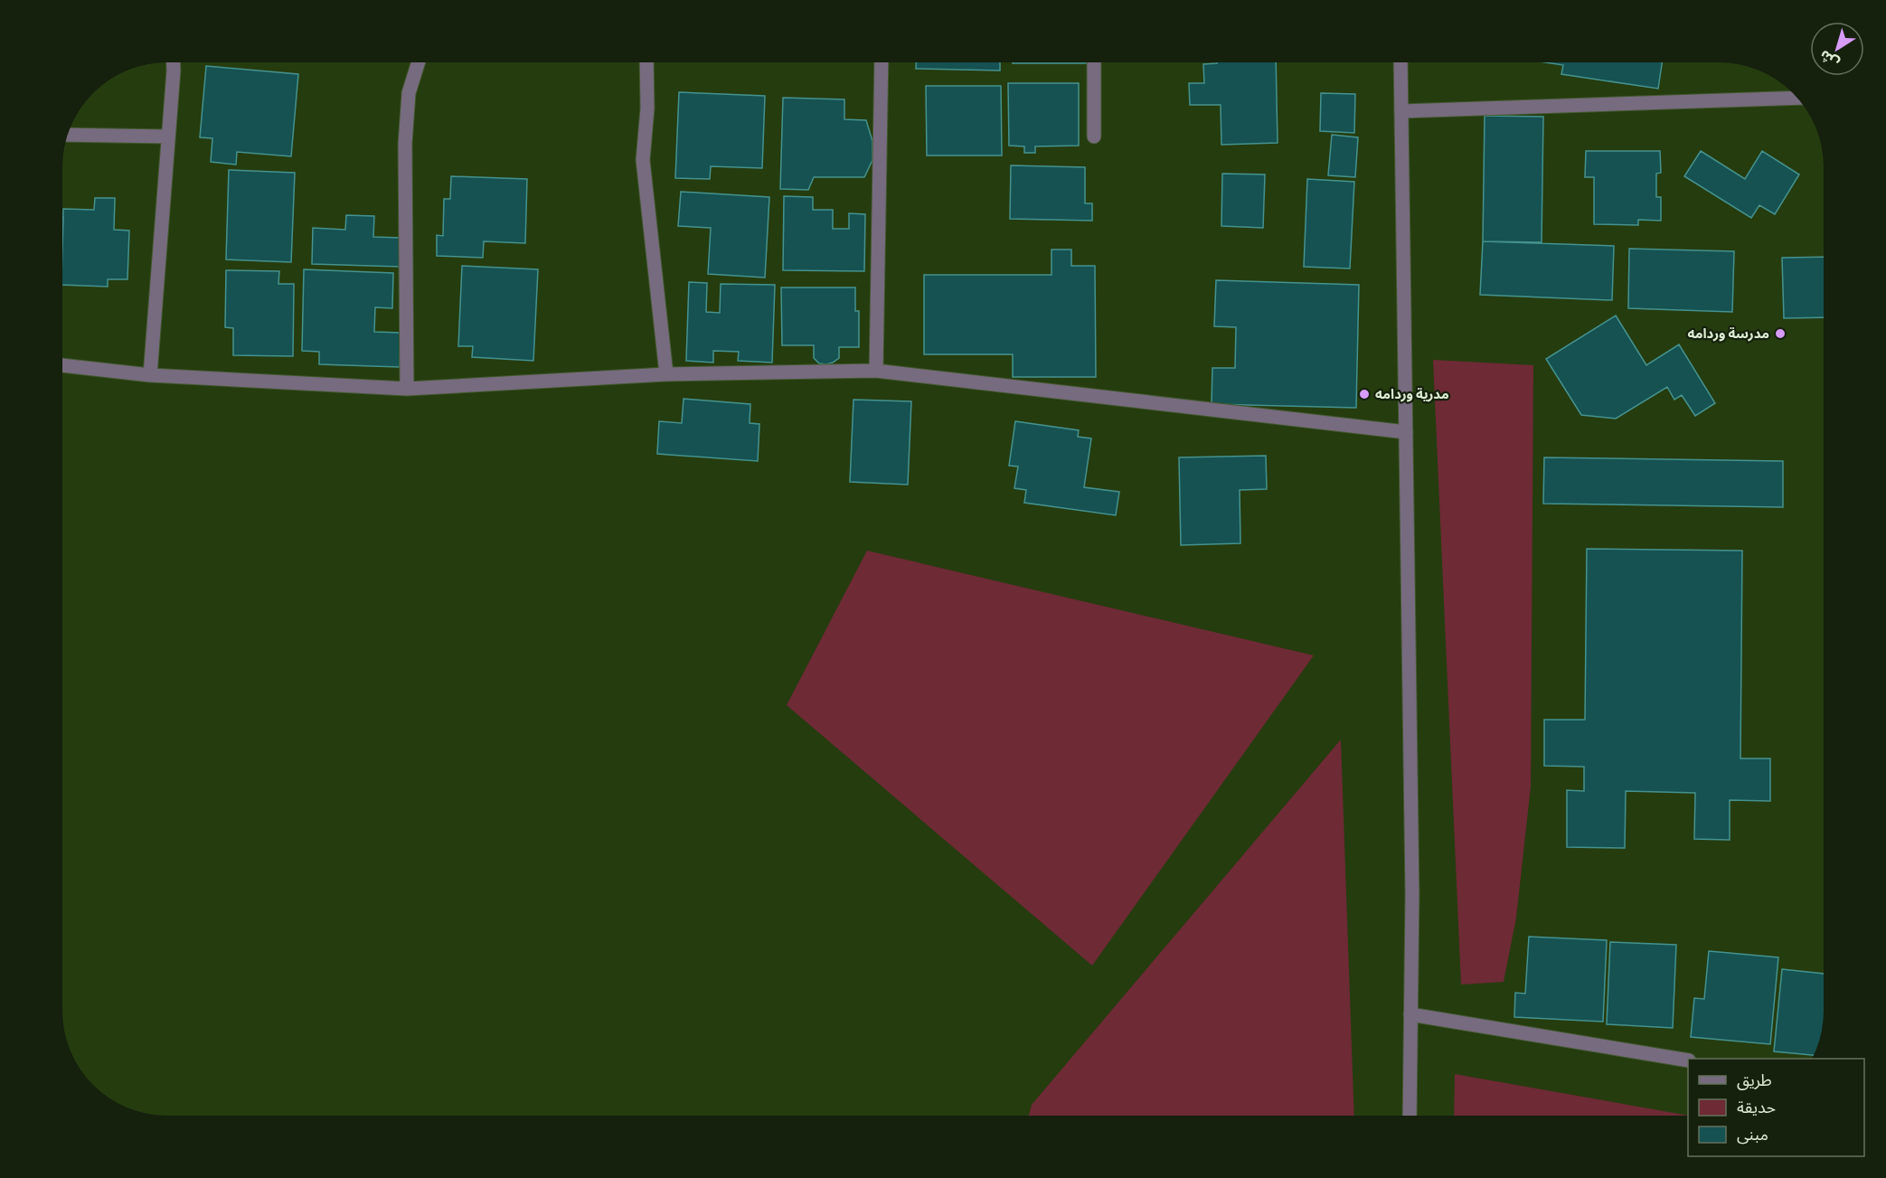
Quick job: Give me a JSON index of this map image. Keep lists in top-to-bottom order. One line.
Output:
{"places":["مدرسة وردامه","مدرية وردامه"],"legend":["طريق","حديقة","مبنى"],"north":"bottom left"}
